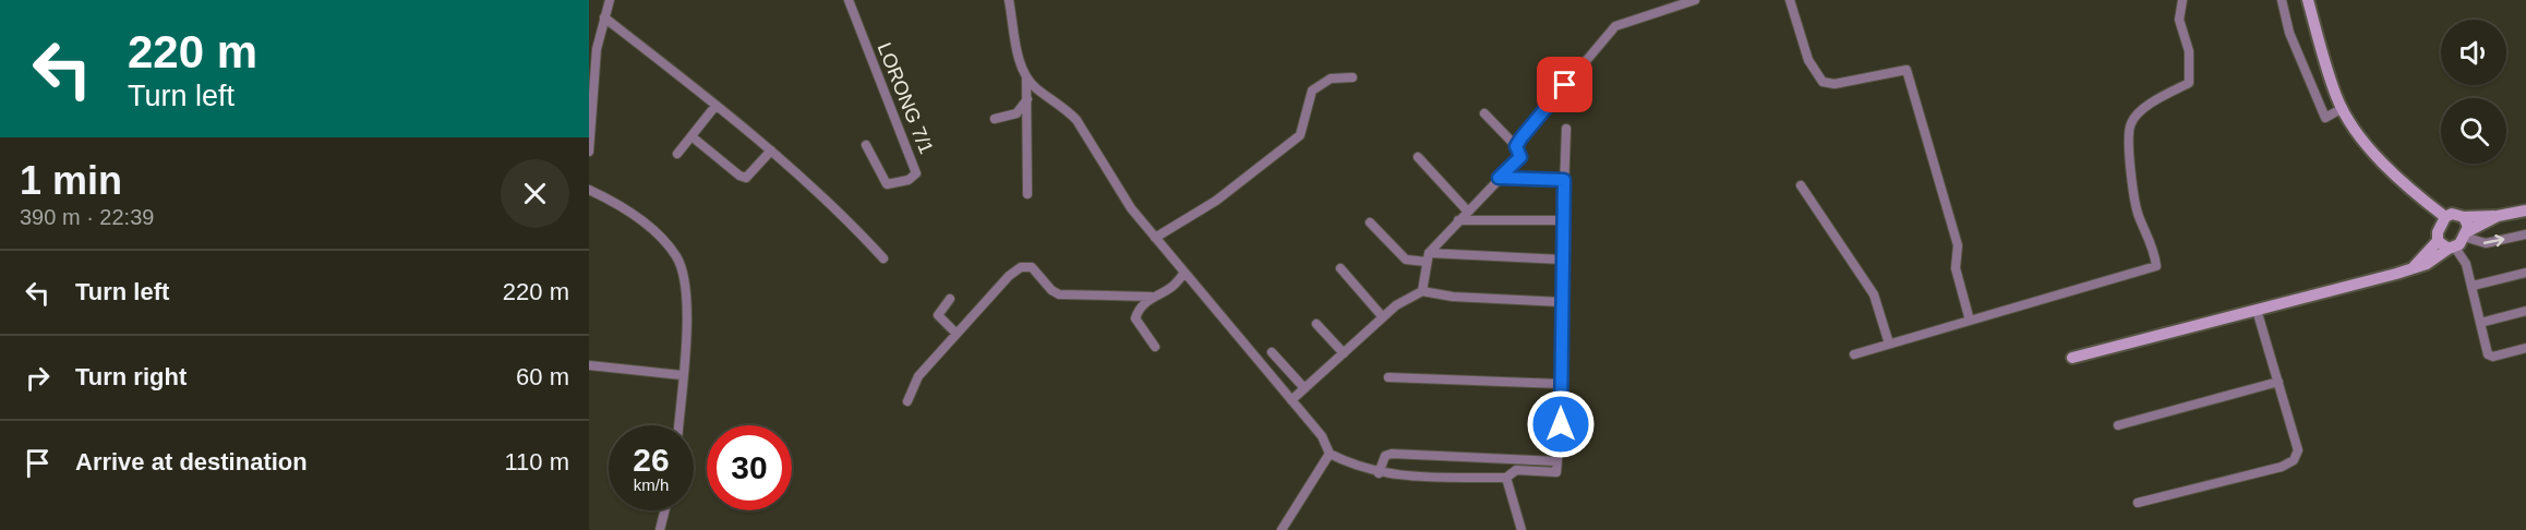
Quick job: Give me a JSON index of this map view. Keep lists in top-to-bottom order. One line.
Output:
{"streets":{"street":["LORONG 7/1"]},"page":{"turn":["220 m","Turn left"],"heading":["1 min","390 m · 22:39"],"list":[{"name":"Turn left","value":"220 m"},{"name":"Turn right","value":"60 m"},{"name":"Arrive at destination","value":"110 m"}],"speed":"26 km/h","limit":"30"}}
